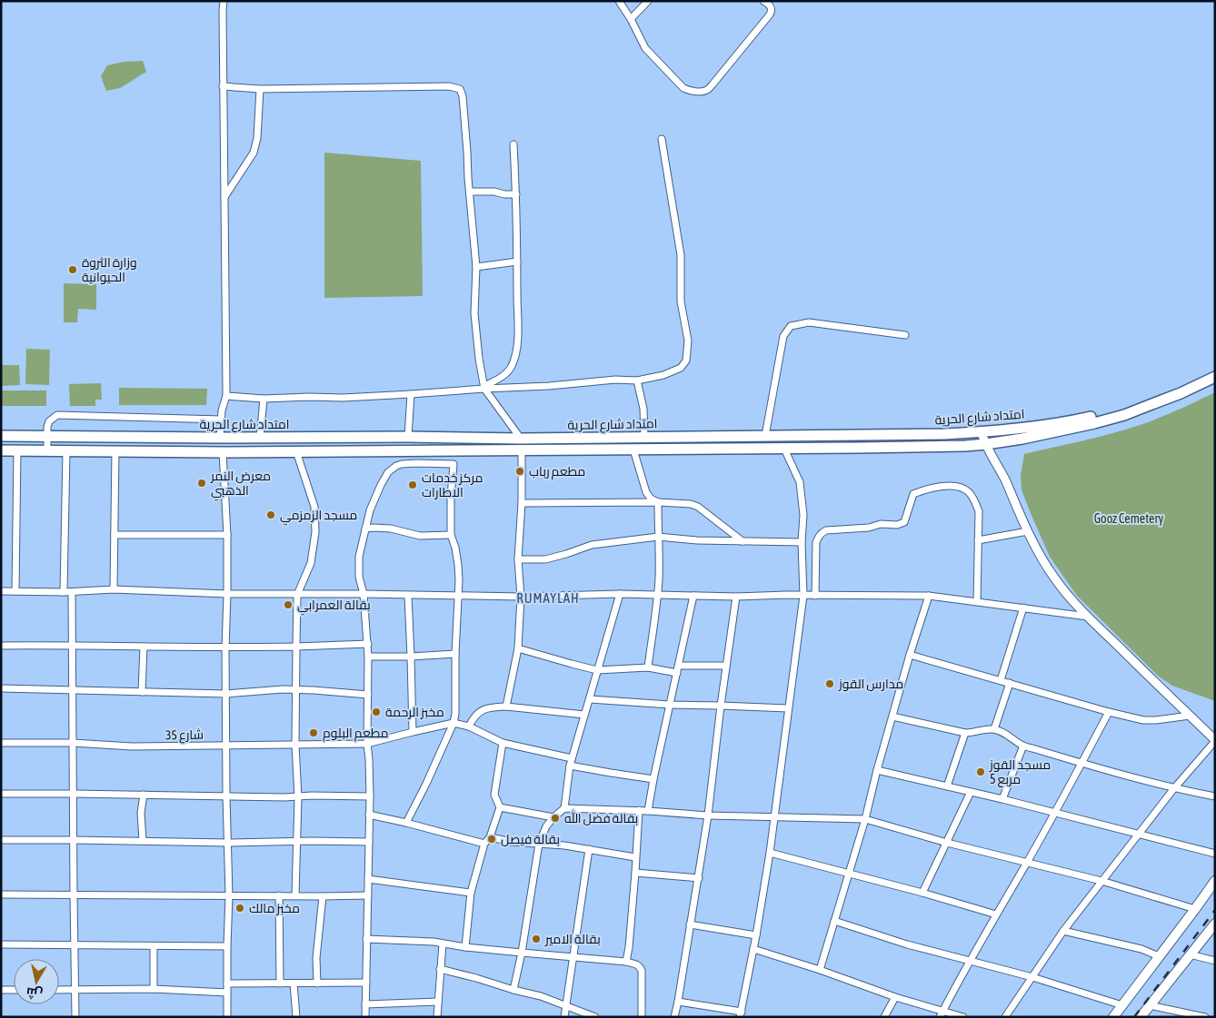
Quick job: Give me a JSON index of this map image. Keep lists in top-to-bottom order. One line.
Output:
{"streets":{"main road":["امتداد شارع الحرية"],"street":["شارع 35"]},"districts":["RUMAYLAH"],"parks":["Gooz Cemetery"],"places":["وزارة الثروة الحيوانية","مطعم رباب","معرض النمر الذهبي","مركز خدمات الاطارات","مسجد الزمزمي","بقالة العمرابي","مدارس القوز","مخبز الرحمة","مطعم البلوم","مسجد القوز مربع 5","بقالة فضل الله","بقالة فيصل","مخبز مالك","بقالة الامير"],"north":"bottom"}
